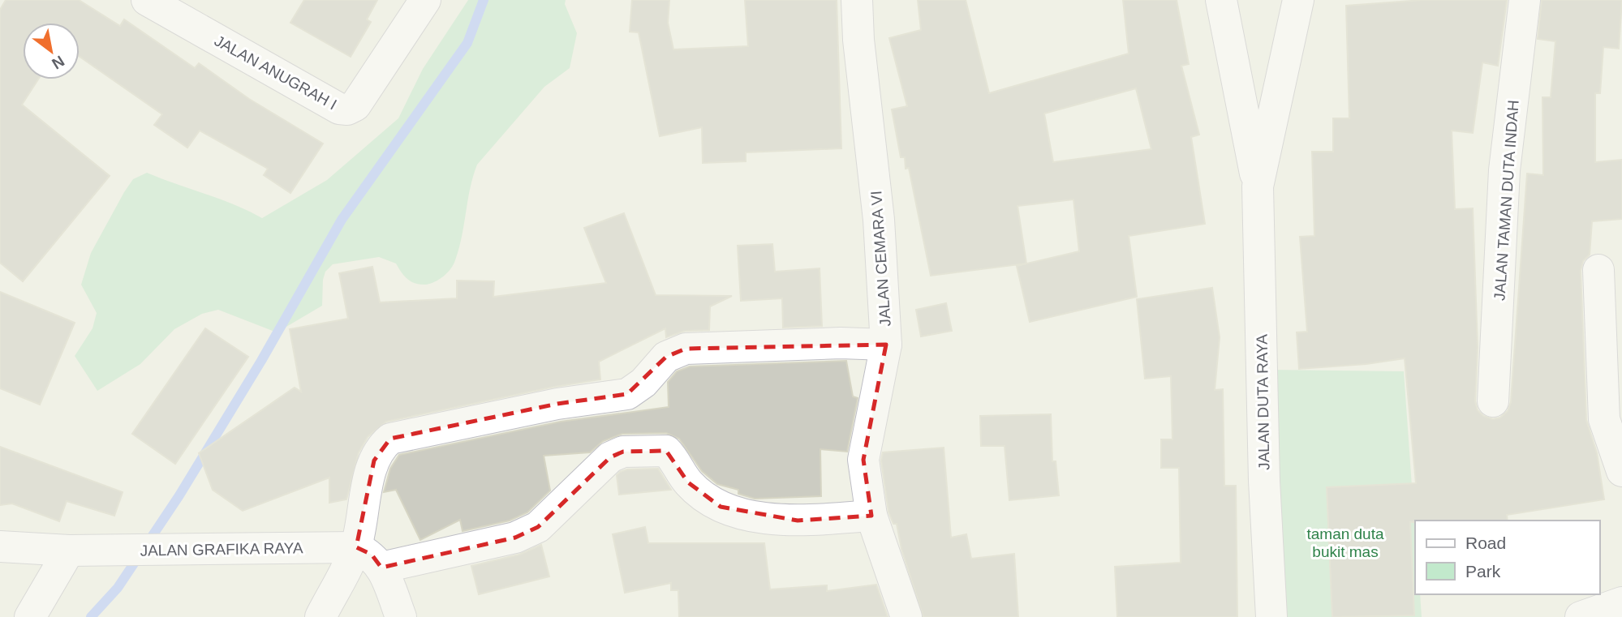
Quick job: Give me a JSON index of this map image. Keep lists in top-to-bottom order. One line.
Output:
{"streets":{"street":["JALAN ANUGRAH I","JALAN TAMAN DUTA INDAH","JALAN CEMARA VI","JALAN DUTA RAYA","JALAN GRAFIKA RAYA"]},"parks":["taman duta bukit mas"],"legend":["Road","Park"],"north":"bottom right"}
